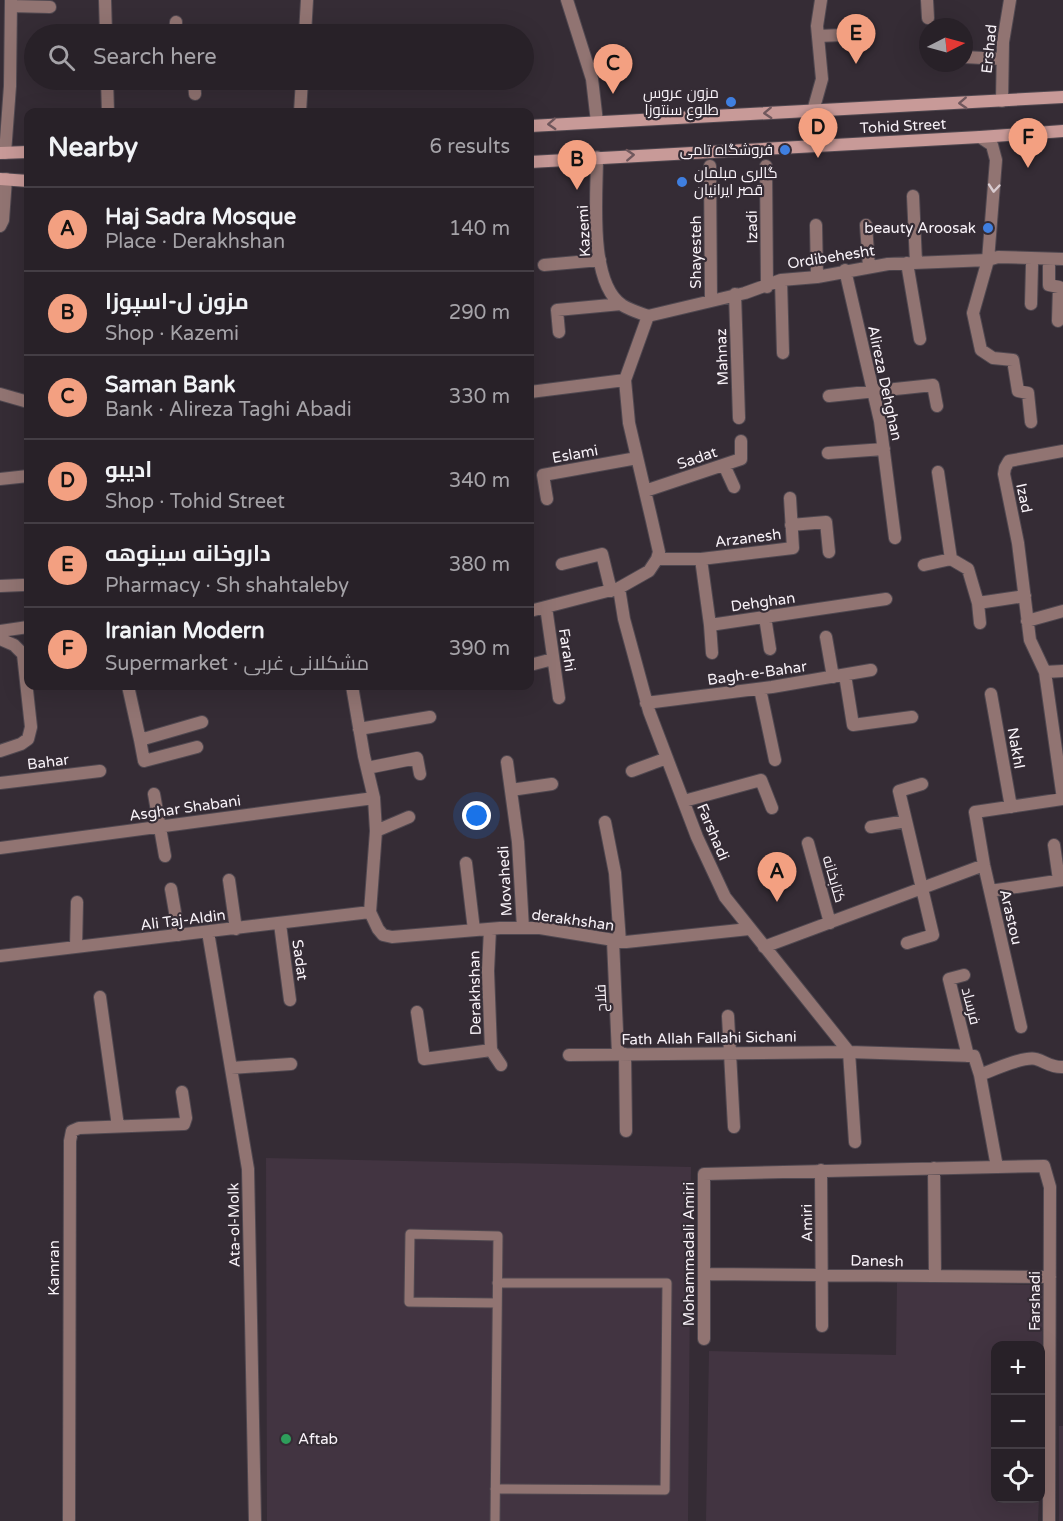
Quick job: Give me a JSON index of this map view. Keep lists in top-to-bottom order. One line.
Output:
{"streets":{"main road":["Tohid Street"],"street":["Ershad","Izadi","Kazemi","Shayesteh","Ordibehesht","Mahnaz","Alireza Dehghan","Eslami","Sadat","Izad","Arzanesh","Dehghan","Farahi","Bagh-e-Bahar","Nakhl","Bahar","Asghar Shabani","Farshadi","کتابخانه","Movahedi","Arastou","Ali Taj-Aldin","derakhshan","Derakhshan","فلاح","فرساد","Fath Allah Fallahi Sichani","Amiri","Ata-ol-Molk","Mohammadali Amiri","Danesh","Kamran"]},"crossings":[["Ershad","Tohid Street"],["Tohid Street","Kazemi"],["Izadi","Ordibehesht"],["Shayesteh","Ordibehesht"],["Ordibehesht","Mahnaz"],["Ordibehesht","Alireza Dehghan"],["Sadat","Ali Taj-Aldin"],["Bagh-e-Bahar","Farshadi"],["Nakhl","Arastou"],["Farshadi","derakhshan"],["Farshadi","Fath Allah Fallahi Sichani"],["Farshadi","Mohammadali Amiri"],["Farshadi","Danesh"],["Movahedi","derakhshan"],["Ali Taj-Aldin","derakhshan"],["Ali Taj-Aldin","Ata-ol-Molk"],["derakhshan","Derakhshan"],["derakhshan","فلاح"],["فلاح","Fath Allah Fallahi Sichani"],["Amiri","Mohammadali Amiri"],["Amiri","Danesh"],["Mohammadali Amiri","Danesh"]],"places":["مزون عروس طلوع سنتوزا","فروشگاه تامی","گالری مبلمان قصر ایرانیان","beauty Aroosak","Aftab"],"north":"right","page":{"pins":["E","C","D","F","B","A"],"search":"Search here","heading":["Nearby","6 results"],"list":[{"mark":"A","name":"Haj Sadra Mosque","note":"Place · Derakhshan","value":"140 m"},{"mark":"B","name":"مزون ل-اسپوزا","note":"Shop · Kazemi","value":"290 m"},{"mark":"C","name":"Saman Bank","note":"Bank · Alireza Taghi Abadi","value":"330 m"},{"mark":"D","name":"ادیبو","note":"Shop · Tohid Street","value":"340 m"},{"mark":"E","name":"داروخانه سینوهه","note":"Pharmacy · Sh shahtaleby","value":"380 m"},{"mark":"F","name":"Iranian Modern","note":"Supermarket · مشکلانی غربی","value":"390 m"}],"map_buttons":["+","−"]}}
